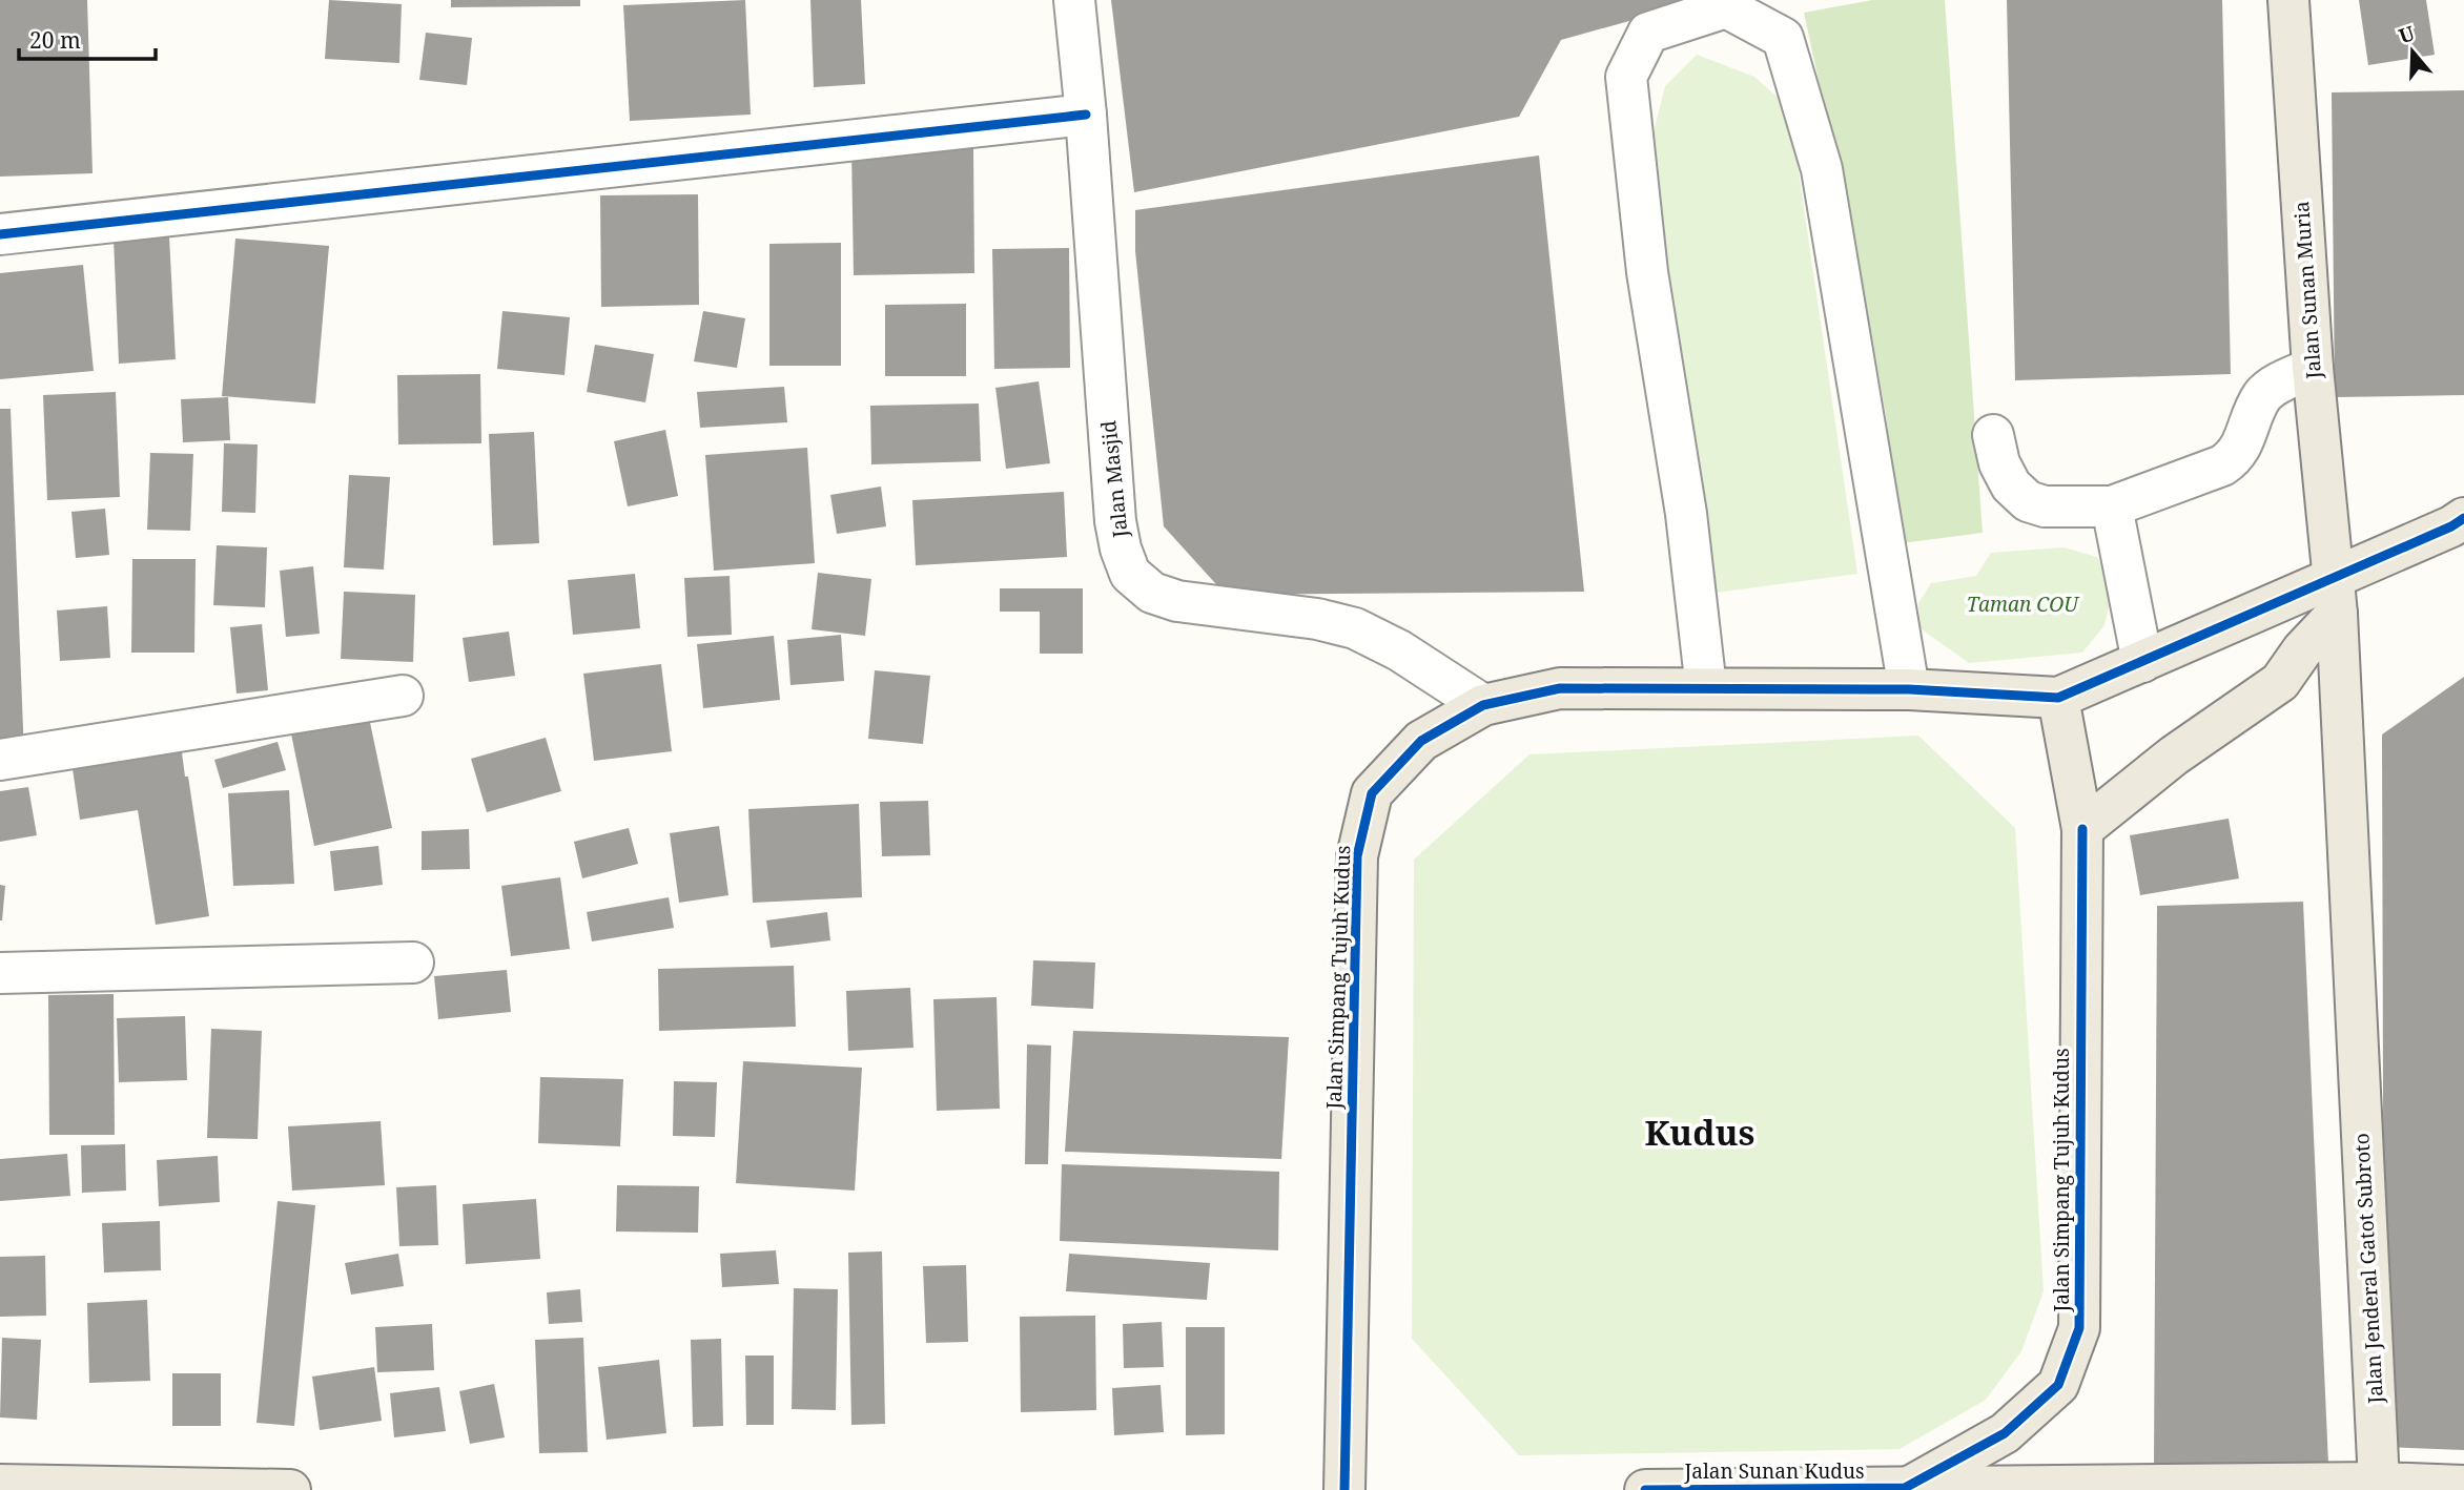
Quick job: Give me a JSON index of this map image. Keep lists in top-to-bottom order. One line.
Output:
{"streets":{"main road":["Jalan Sunan Muria","Jalan Simpang Tujuh Kudus","Jalan Jenderal Gatot Subroto","Jalan Sunan Kudus"],"street":["Jalan Masjid"]},"crossings":[["Jalan Sunan Muria","Jalan Jenderal Gatot Subroto"],["Jalan Masjid","Jalan Simpang Tujuh Kudus"],["Jalan Simpang Tujuh Kudus","Jalan Sunan Kudus"]],"districts":["Kudus"],"parks":["Taman COU"],"scale_bar":"20 m","north":"top"}
